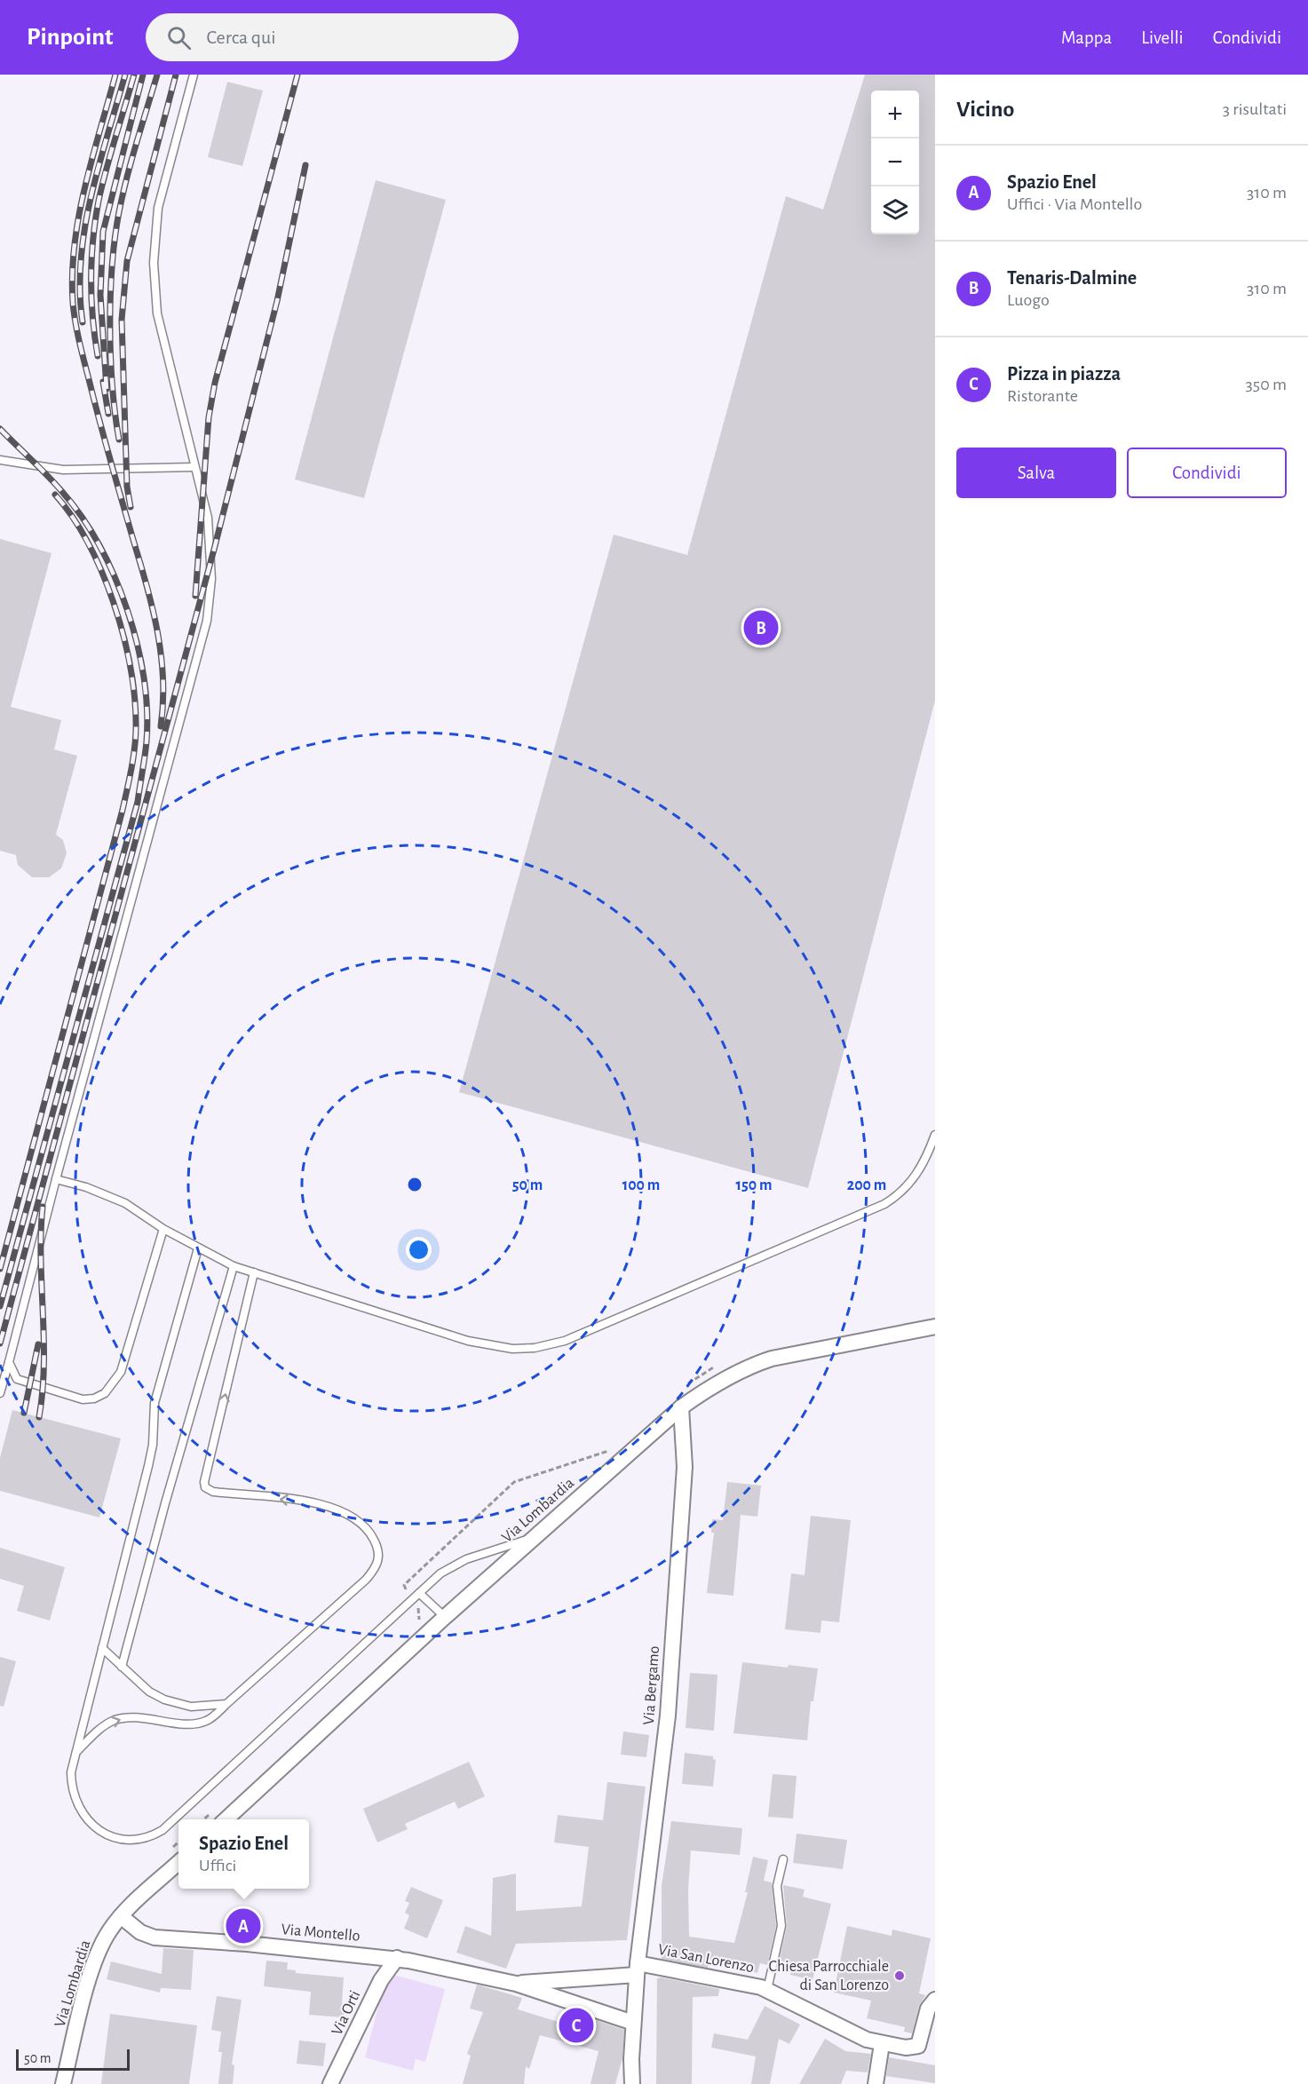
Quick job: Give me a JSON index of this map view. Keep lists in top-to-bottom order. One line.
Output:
{"streets":{"street":["Via Lombardia","Via Bergamo","Via Montello","Via San Lorenzo","Via Orti"]},"crossings":[["Via Lombardia","Via Bergamo"],["Via Lombardia","Via Montello"],["Via Bergamo","Via San Lorenzo"],["Via Montello","Via San Lorenzo"],["Via Montello","Via Orti"]],"places":["Chiesa Parrocchiale di San Lorenzo"],"scale_bar":"50 m","page":{"header":"Pinpoint","search":"Cerca qui","nav":["Mappa","Livelli","Condividi"],"heading":["Vicino","3 risultati"],"map_buttons":["+","−"],"list":[{"mark":"A","name":"Spazio Enel","note":"Uffici · Via Montello","value":"310 m"},{"mark":"B","name":"Tenaris-Dalmine","note":"Luogo","value":"310 m"},{"mark":"C","name":"Pizza in piazza","note":"Ristorante","value":"350 m"}],"buttons":["Salva","Condividi"],"pins":["B","A","C"],"popup":["Spazio Enel","Uffici"],"scale":"50 m"},"rings":["50 m","100 m","150 m","200 m"]}
